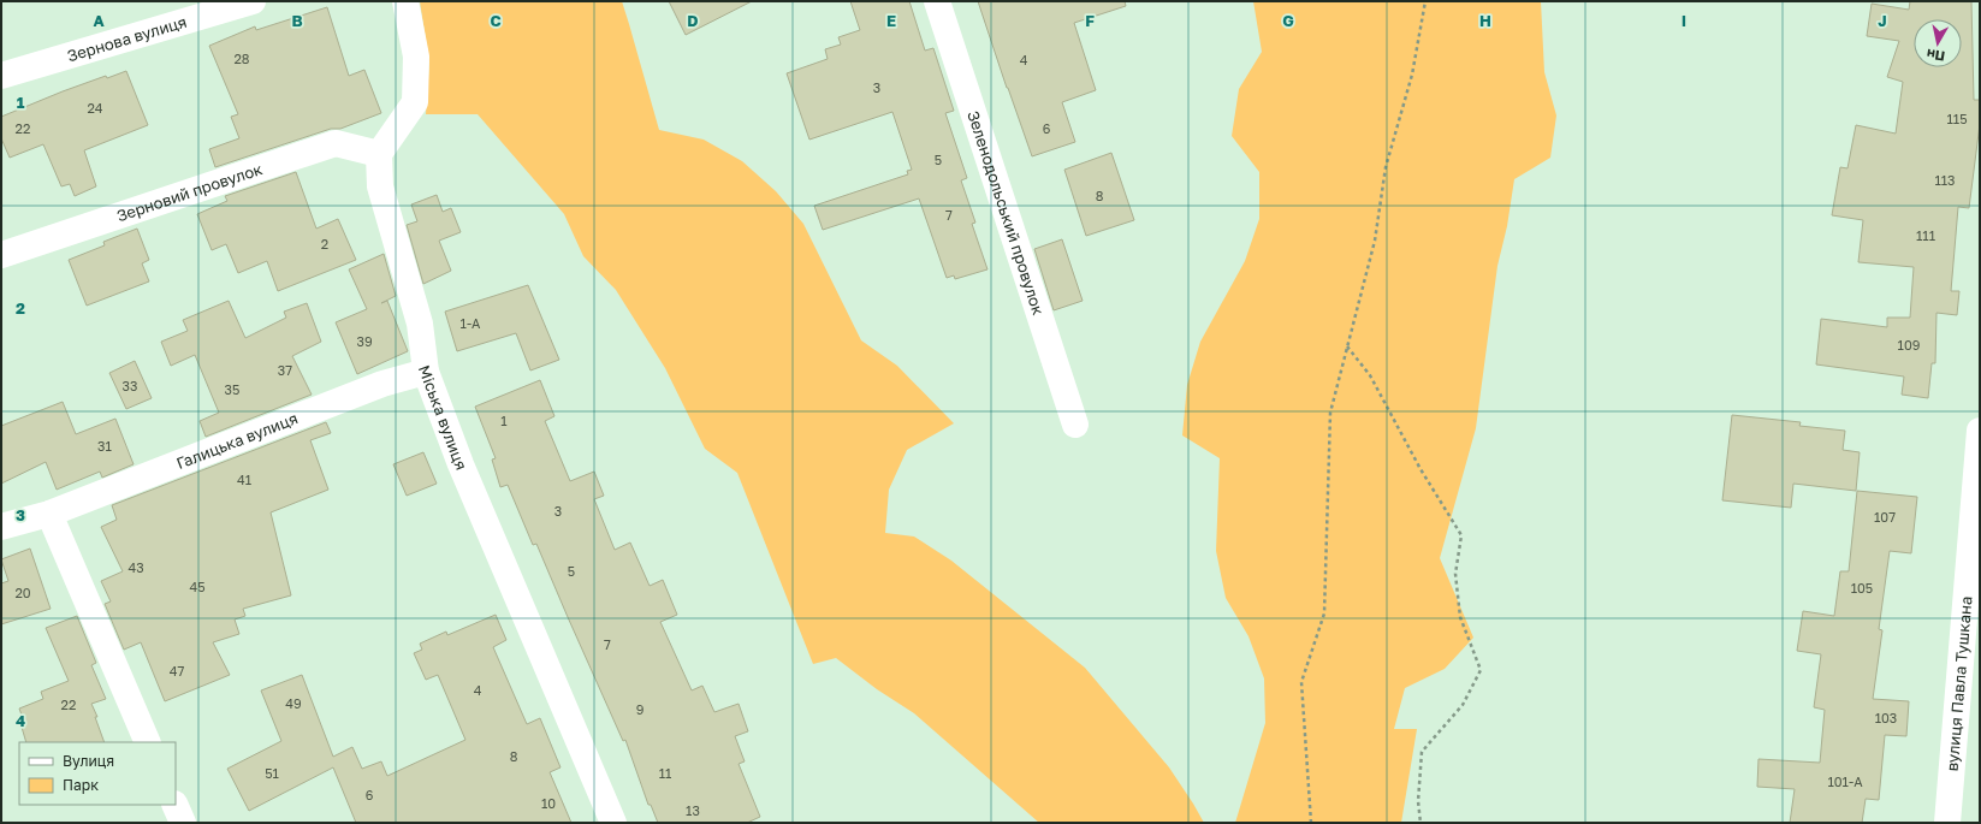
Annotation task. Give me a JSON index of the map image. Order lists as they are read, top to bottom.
{
  "streets": {
    "street": [
      "Зернова вулиця",
      "Зерновий провулок",
      "Зеленодольський провулок",
      "Міська вулиця",
      "Галицька вулиця",
      "вулиця Павла Тушкана"
    ]
  },
  "crossings": [
    ["Зерновий провулок", "Міська вулиця"],
    ["Міська вулиця", "Галицька вулиця"]
  ],
  "house_numbers": [
    "28",
    "4",
    "3",
    "24",
    "115",
    "22",
    "6",
    "5",
    "113",
    "8",
    "7",
    "111",
    "2",
    "1-А",
    "39",
    "109",
    "37",
    "33",
    "35",
    "1",
    "31",
    "41",
    "3",
    "107",
    "43",
    "5",
    "45",
    "105",
    "20",
    "7",
    "47",
    "4",
    "49",
    "22",
    "9",
    "103",
    "8",
    "51",
    "11",
    "101-А",
    "6",
    "10",
    "13"
  ],
  "legend": ["Вулиця", "Парк"],
  "north": "bottom",
  "grid": {
    "columns": [
      "A",
      "B",
      "C",
      "D",
      "E",
      "F",
      "G",
      "H",
      "I",
      "J"
    ],
    "rows": [
      "1",
      "2",
      "3",
      "4"
    ]
  }
}
